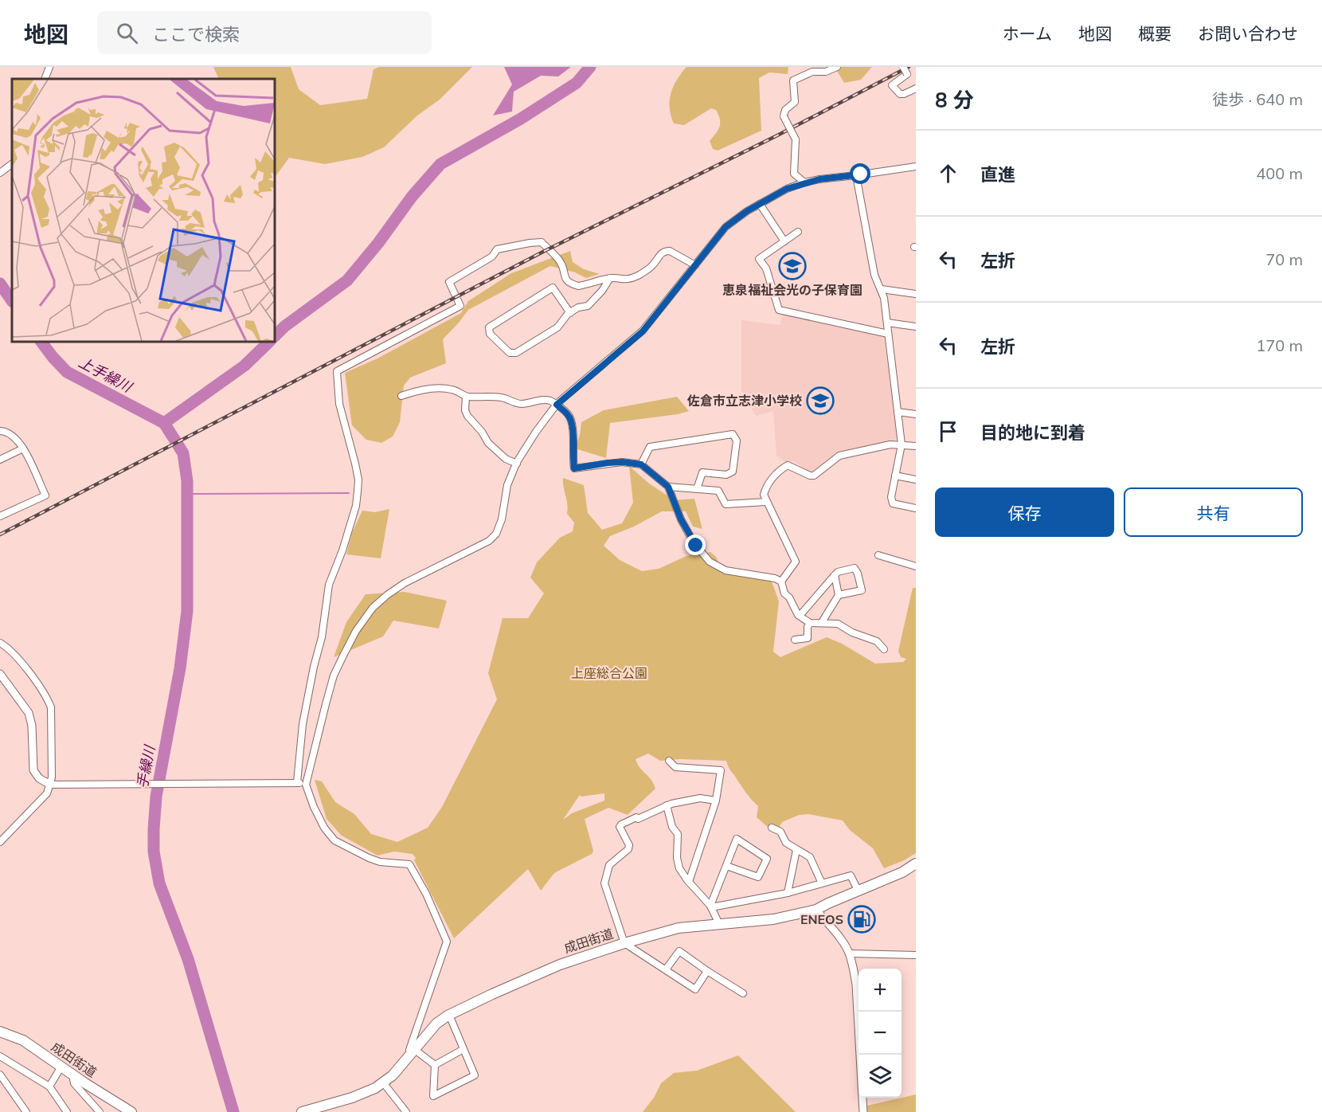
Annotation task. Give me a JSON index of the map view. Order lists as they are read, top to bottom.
{
  "streets": {
    "highway": ["成田街道"]
  },
  "water": ["上手繰川", "手繰川"],
  "parks": ["上座総合公園"],
  "places": {
    "school or university": ["恵泉福祉会光の子保育園", "佐倉市立志津小学校"],
    "fuel station": ["ENEOS"]
  },
  "page": {
    "header": "地図",
    "search": "ここで検索",
    "nav": [
      "ホーム",
      "地図",
      "概要",
      "お問い合わせ"
    ],
    "heading": ["8 分", "徒歩 · 640 m"],
    "list": [
      ["直進", "400 m"],
      ["左折", "70 m"],
      ["左折", "170 m"],
      "目的地に到着"
    ],
    "buttons": ["保存", "共有"],
    "map_buttons": ["+", "−"]
  }
}
